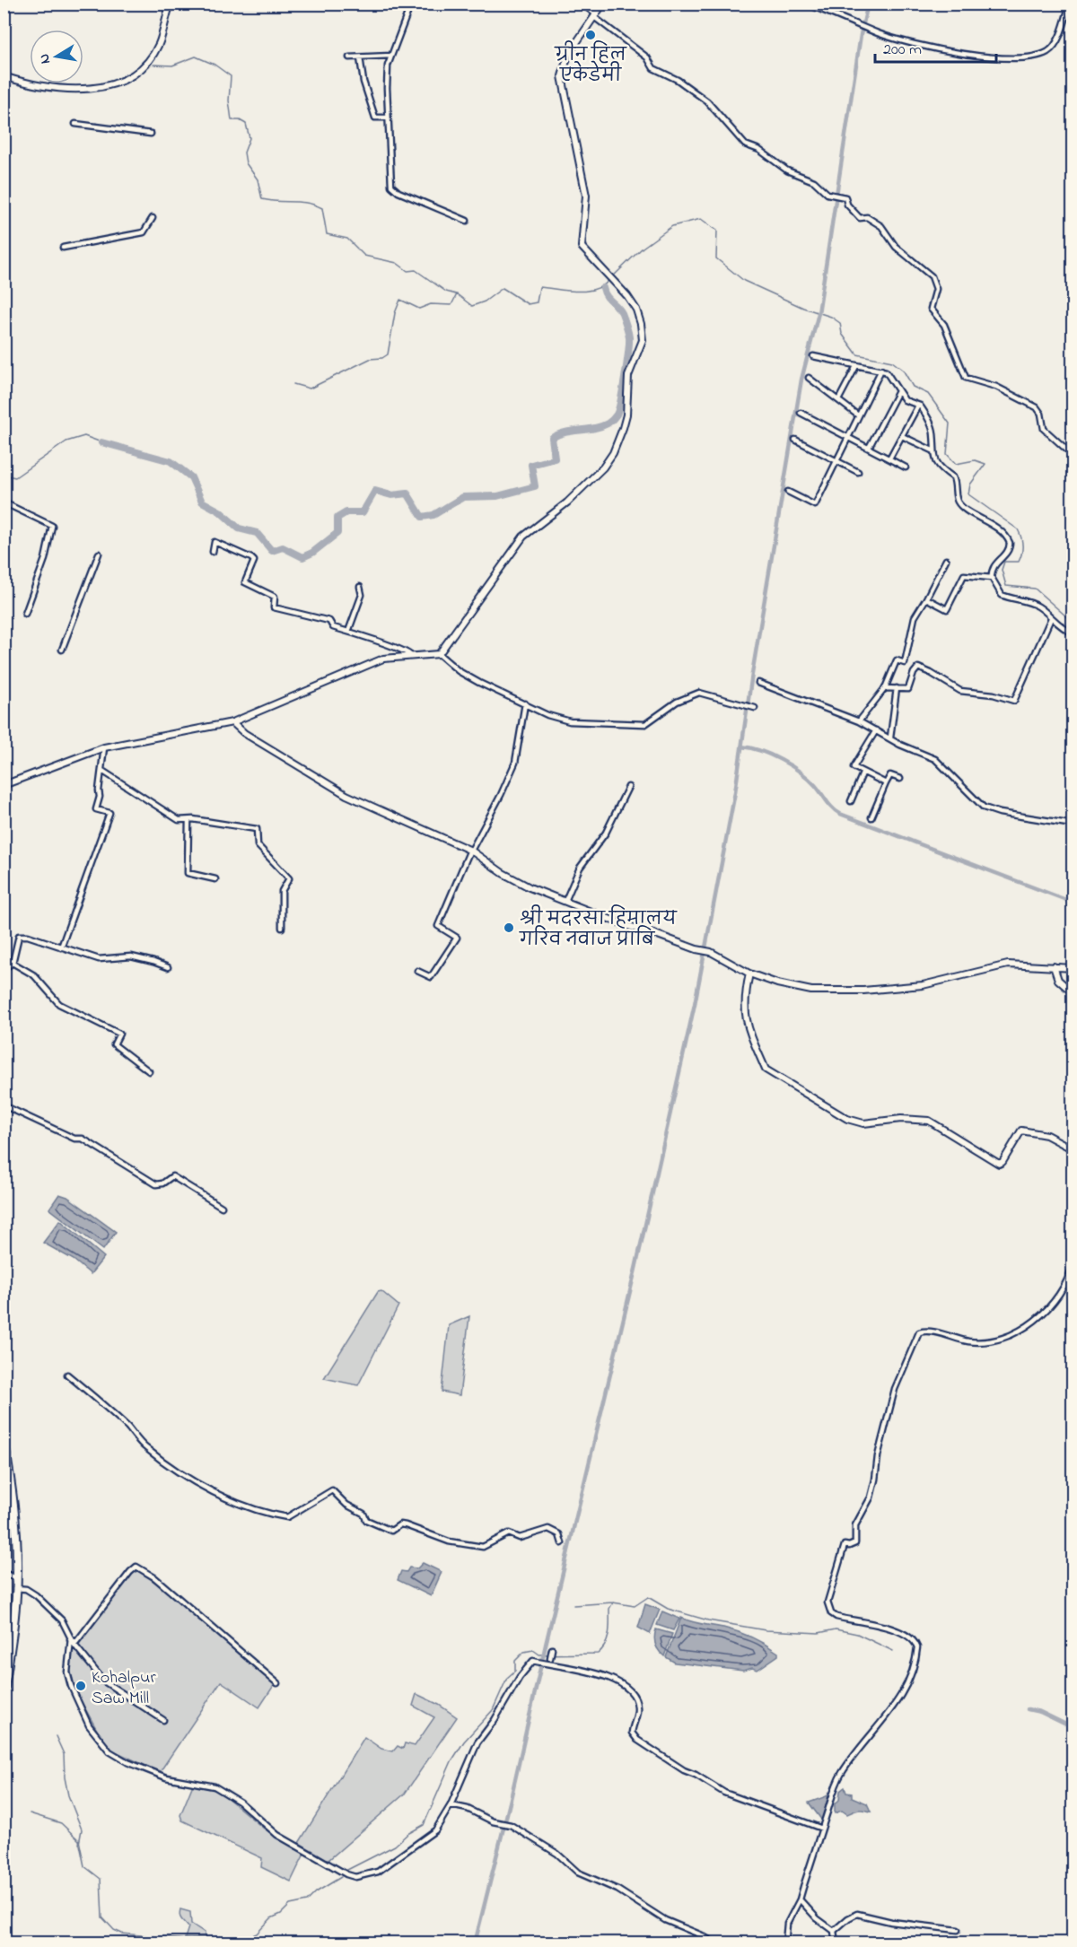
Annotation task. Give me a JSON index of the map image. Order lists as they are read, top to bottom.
{
  "places": ["ग्रीन हिल एकेडेमी", "श्री मदरसा हिमालय गरिव नवाज प्राबि", "Kohalpur Saw Mill"],
  "scale_bar": "200 m",
  "north": "left"
}
